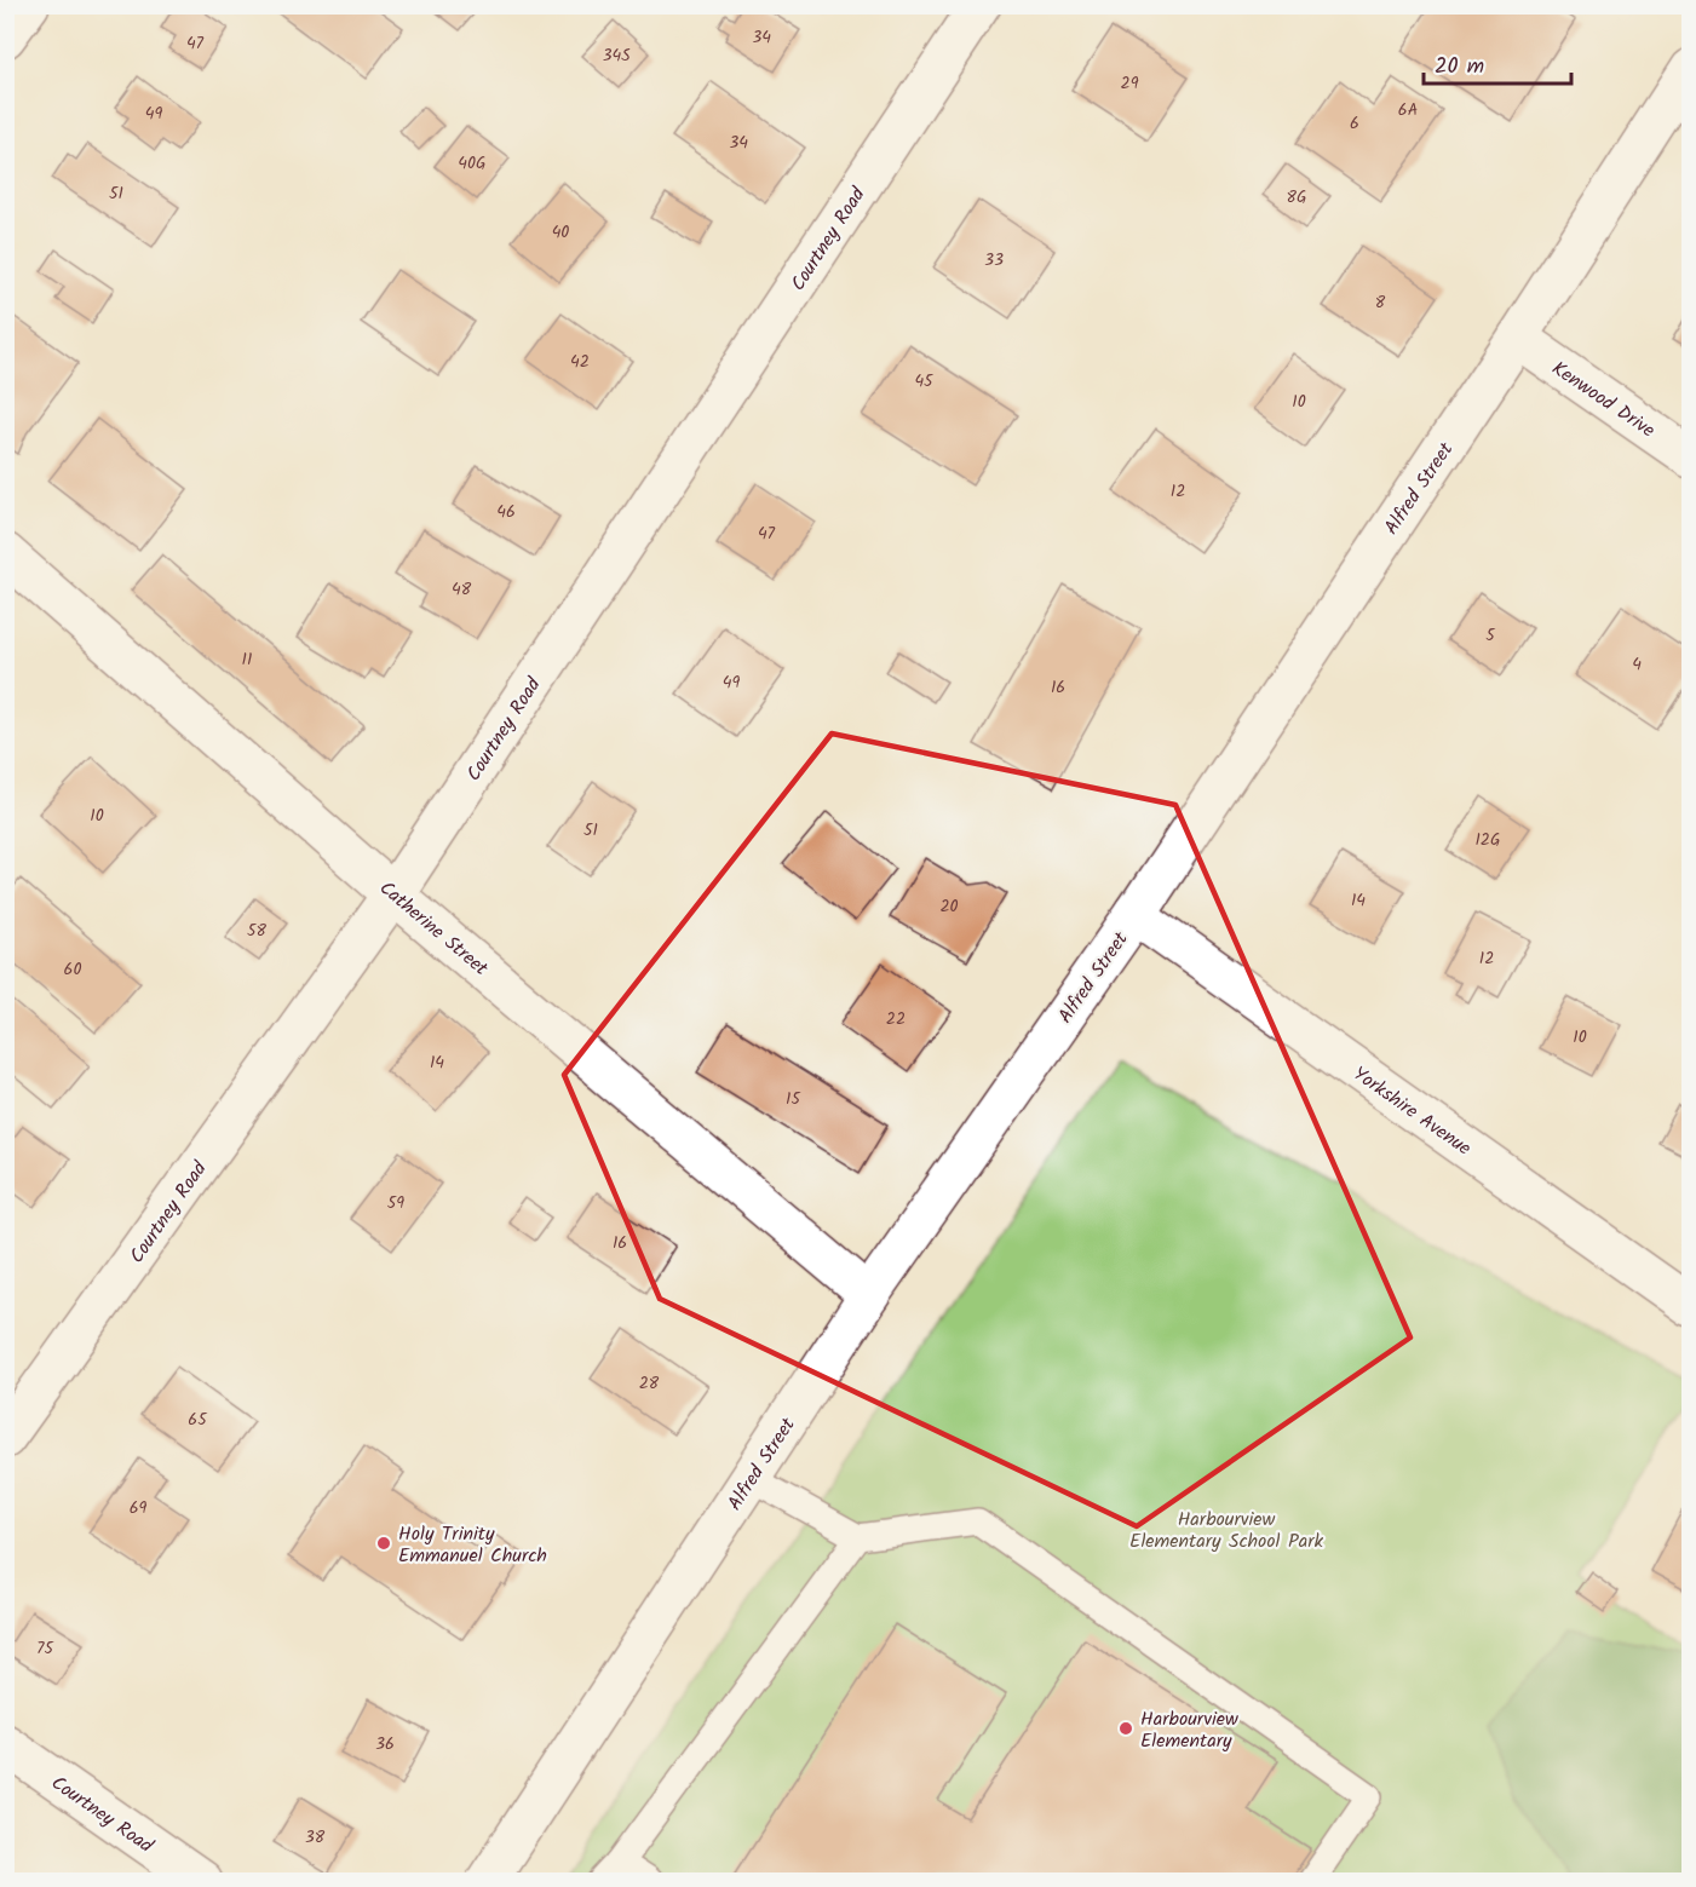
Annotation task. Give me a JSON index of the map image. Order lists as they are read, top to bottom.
{
  "streets": {
    "street": [
      "Courtney Road",
      "Kenwood Drive",
      "Alfred Street",
      "Catherine Street",
      "Yorkshire Avenue"
    ]
  },
  "crossings": [
    ["Courtney Road", "Catherine Street"],
    ["Kenwood Drive", "Alfred Street"],
    ["Alfred Street", "Catherine Street"],
    ["Alfred Street", "Yorkshire Avenue"]
  ],
  "parks": ["Harbourview Elementary School Park"],
  "places": ["Holy Trinity Emmanuel Church", "Harbourview Elementary"],
  "house_numbers": [
    "34",
    "47",
    "34S",
    "29",
    "6A",
    "49",
    "6",
    "34",
    "40G",
    "51",
    "8G",
    "40",
    "33",
    "8",
    "42",
    "45",
    "10",
    "12",
    "46",
    "47",
    "48",
    "5",
    "11",
    "4",
    "49",
    "16",
    "10",
    "51",
    "12G",
    "14",
    "20",
    "58",
    "12",
    "60",
    "22",
    "10",
    "14",
    "15",
    "59",
    "16",
    "28",
    "65",
    "69",
    "75",
    "36",
    "38"
  ],
  "scale_bar": "20 m"
}
